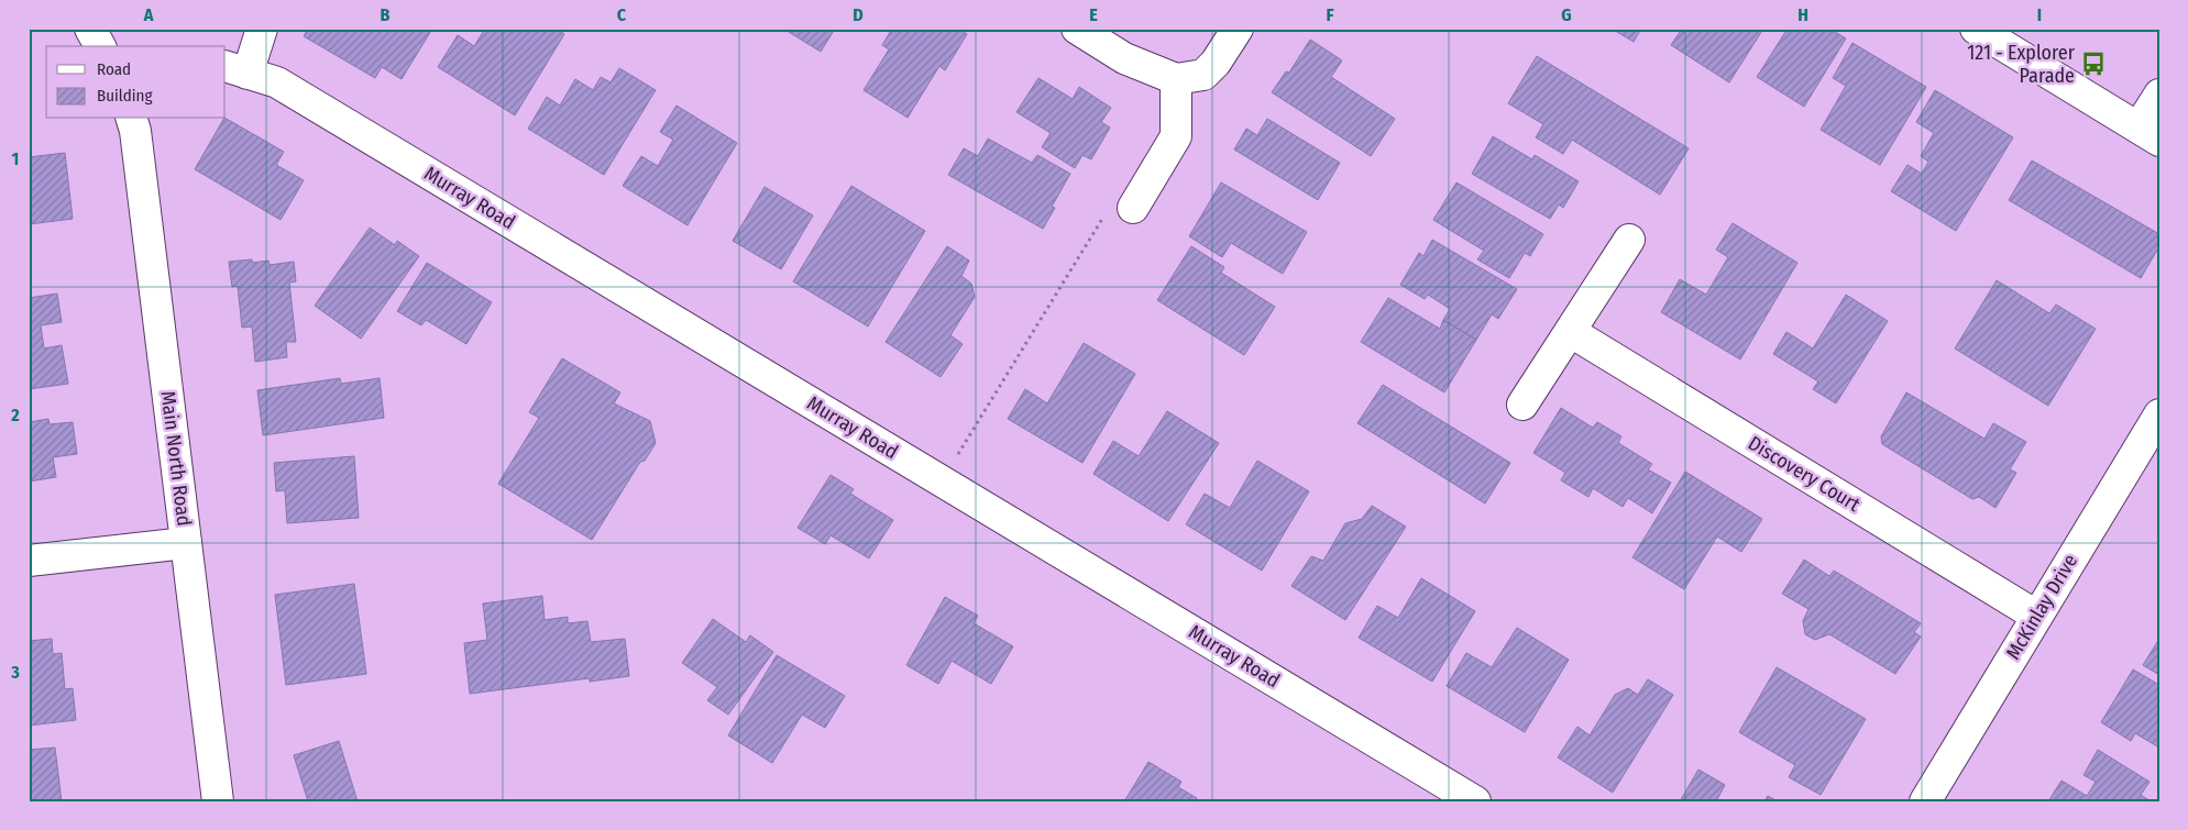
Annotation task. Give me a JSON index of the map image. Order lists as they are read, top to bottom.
{
  "streets": {
    "street": [
      "Murray Road",
      "Main North Road",
      "Discovery Court",
      "McKinlay Drive"
    ]
  },
  "crossings": [
    ["Discovery Court", "McKinlay Drive"]
  ],
  "places": {
    "bus stop": ["121 - Explorer Parade"]
  },
  "legend": ["Road", "Building"],
  "grid": {
    "columns": [
      "A",
      "B",
      "C",
      "D",
      "E",
      "F",
      "G",
      "H",
      "I"
    ],
    "rows": ["1", "2", "3"]
  }
}
